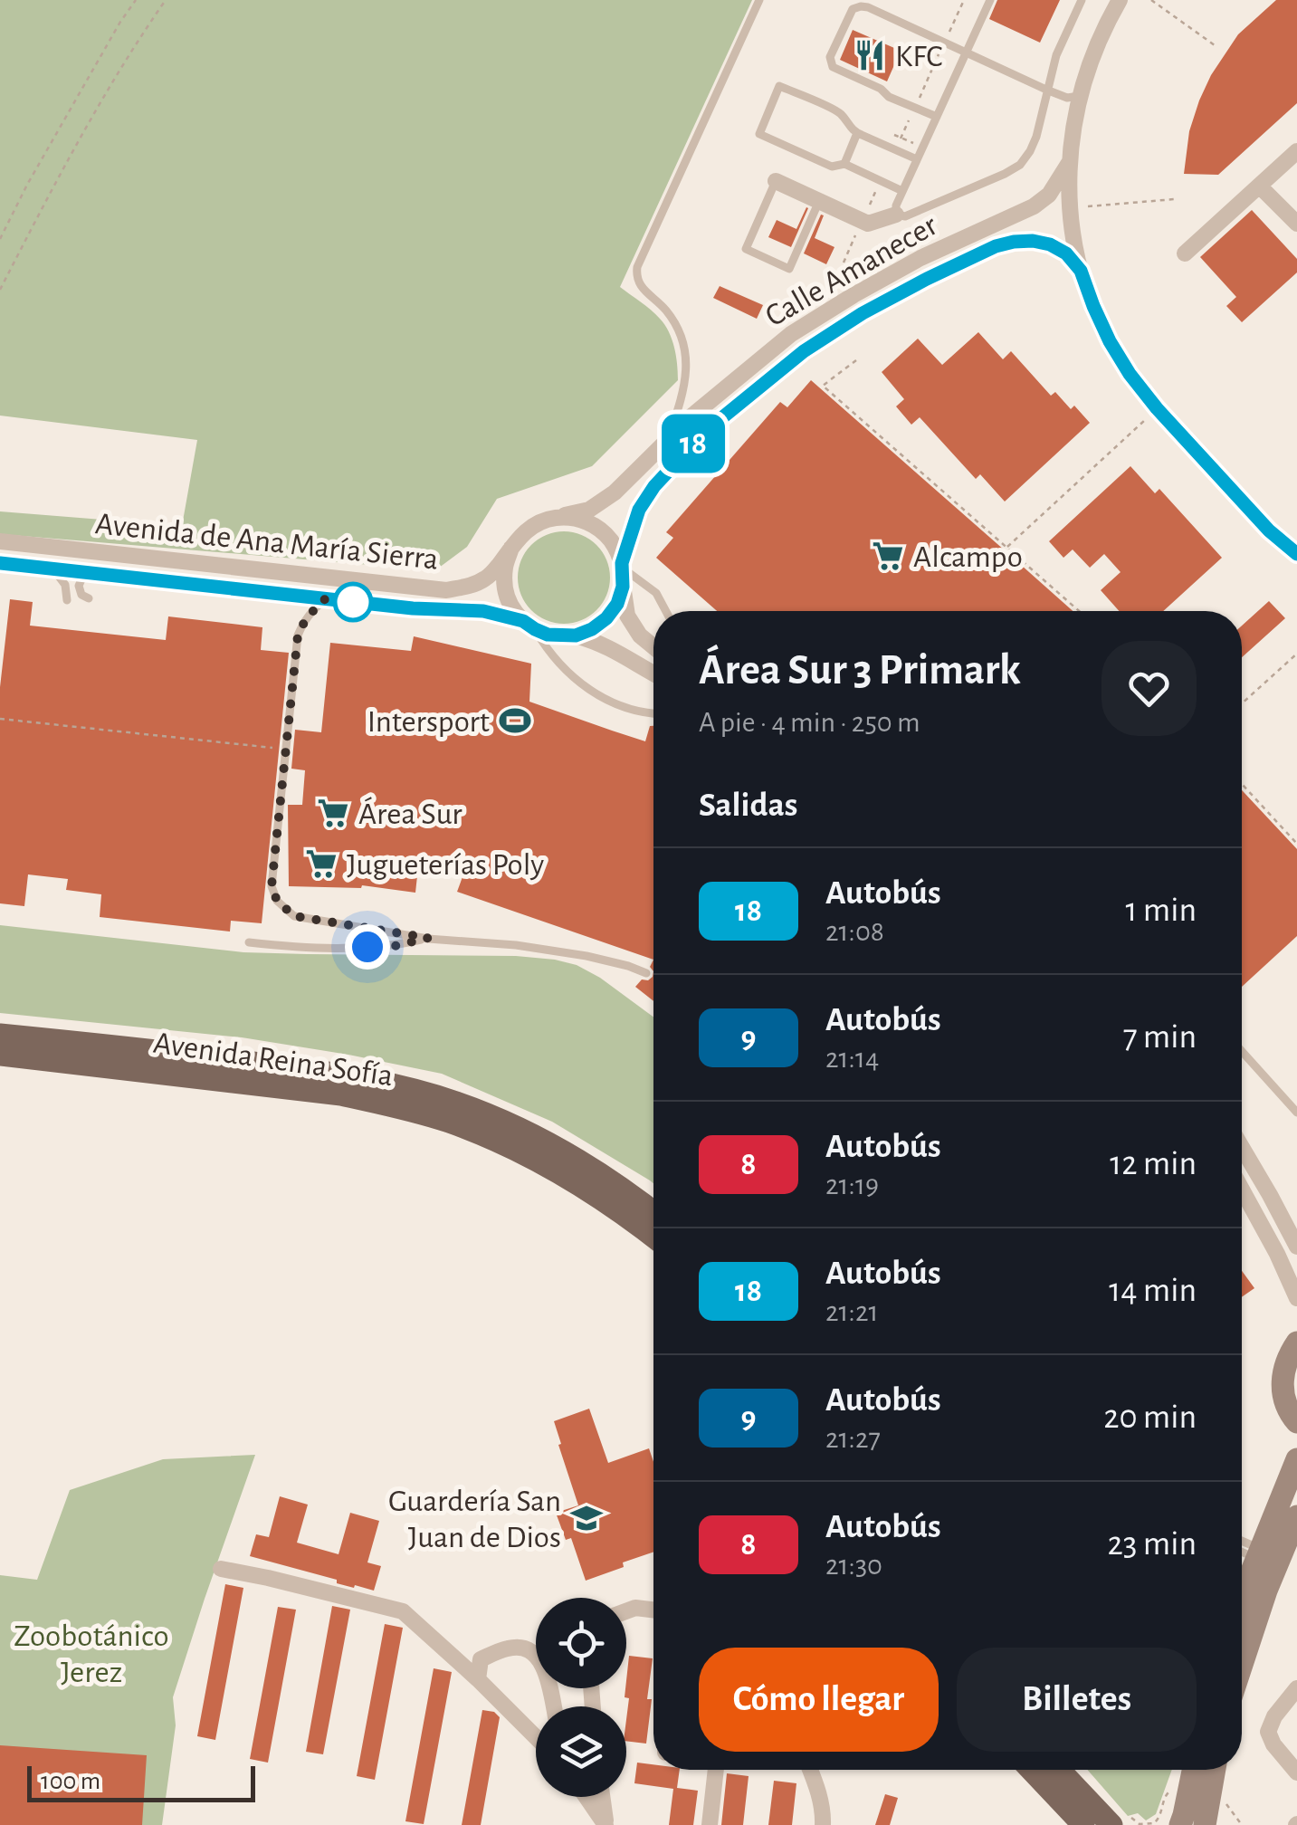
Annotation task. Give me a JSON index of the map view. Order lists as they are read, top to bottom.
{
  "streets": {
    "main road": ["Avenida Reina Sofía"],
    "street": ["Calle Amanecer", "Avenida de Ana María Sierra"]
  },
  "crossings": [
    ["Calle Amanecer", "Avenida de Ana María Sierra"]
  ],
  "parks": ["Zoobotánico Jerez"],
  "places": {
    "restaurant": ["KFC"],
    "supermarket": ["Alcampo", "Área Sur", "Jugueterías Poly"],
    "sports": ["Intersport"],
    "school or university": ["Guardería San Juan de Dios"]
  },
  "lines": ["bus line 18"],
  "scale_bar": "100 m",
  "page": {
    "on_map": "18",
    "heading": [
      ["Área Sur 3 Primark", "A pie · 4 min · 250 m"],
      "Salidas"
    ],
    "list": [
      {
        "mark": "18",
        "name": "Autobús",
        "note": "21:08",
        "value": "1 min"
      },
      {
        "mark": "9",
        "name": "Autobús",
        "note": "21:14",
        "value": "7 min"
      },
      {
        "mark": "8",
        "name": "Autobús",
        "note": "21:19",
        "value": "12 min"
      },
      {
        "mark": "18",
        "name": "Autobús",
        "note": "21:21",
        "value": "14 min"
      },
      {
        "mark": "9",
        "name": "Autobús",
        "note": "21:27",
        "value": "20 min"
      },
      {
        "mark": "8",
        "name": "Autobús",
        "note": "21:30",
        "value": "23 min"
      }
    ],
    "buttons": ["Cómo llegar", "Billetes"],
    "scale": "100 m"
  }
}
